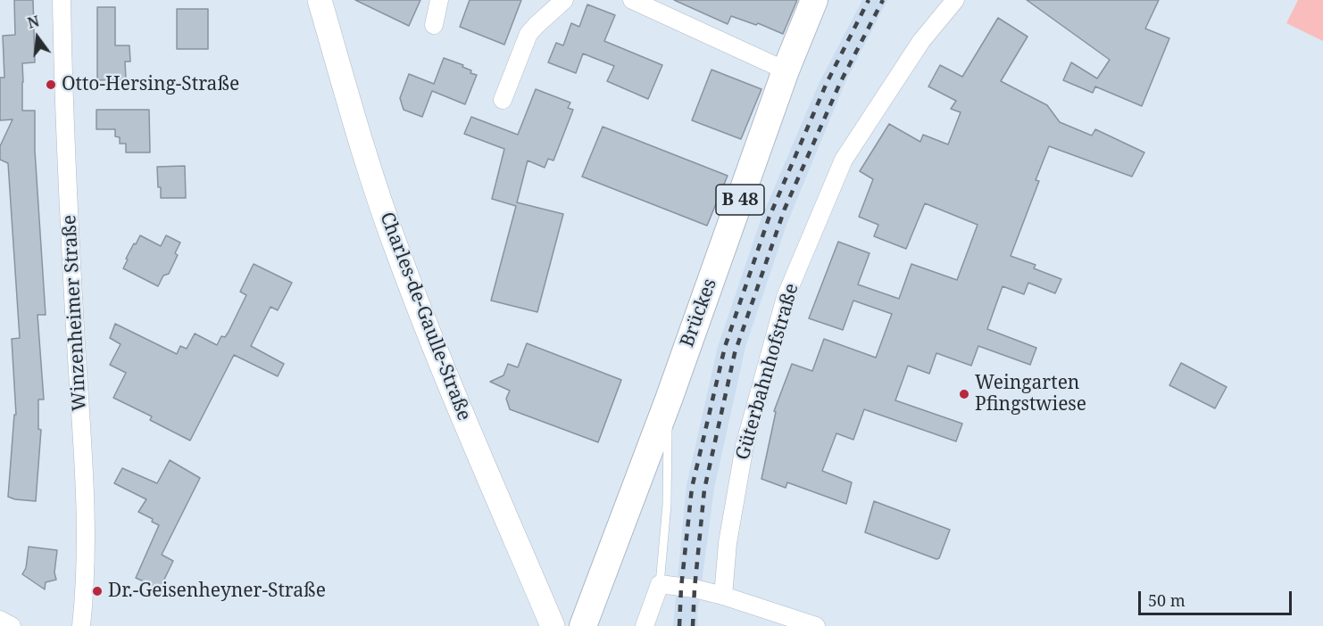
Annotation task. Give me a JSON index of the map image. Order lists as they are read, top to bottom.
{
  "streets": {
    "main road": ["B 48", "Brückes"],
    "street": ["Winzenheimer Straße", "Charles-de-Gaulle-Straße", "Güterbahnhofstraße"]
  },
  "places": ["Otto-Hersing-Straße", "Weingarten Pfingstwiese", "Dr.-Geisenheyner-Straße"],
  "scale_bar": "50 m",
  "north": "top"
}
